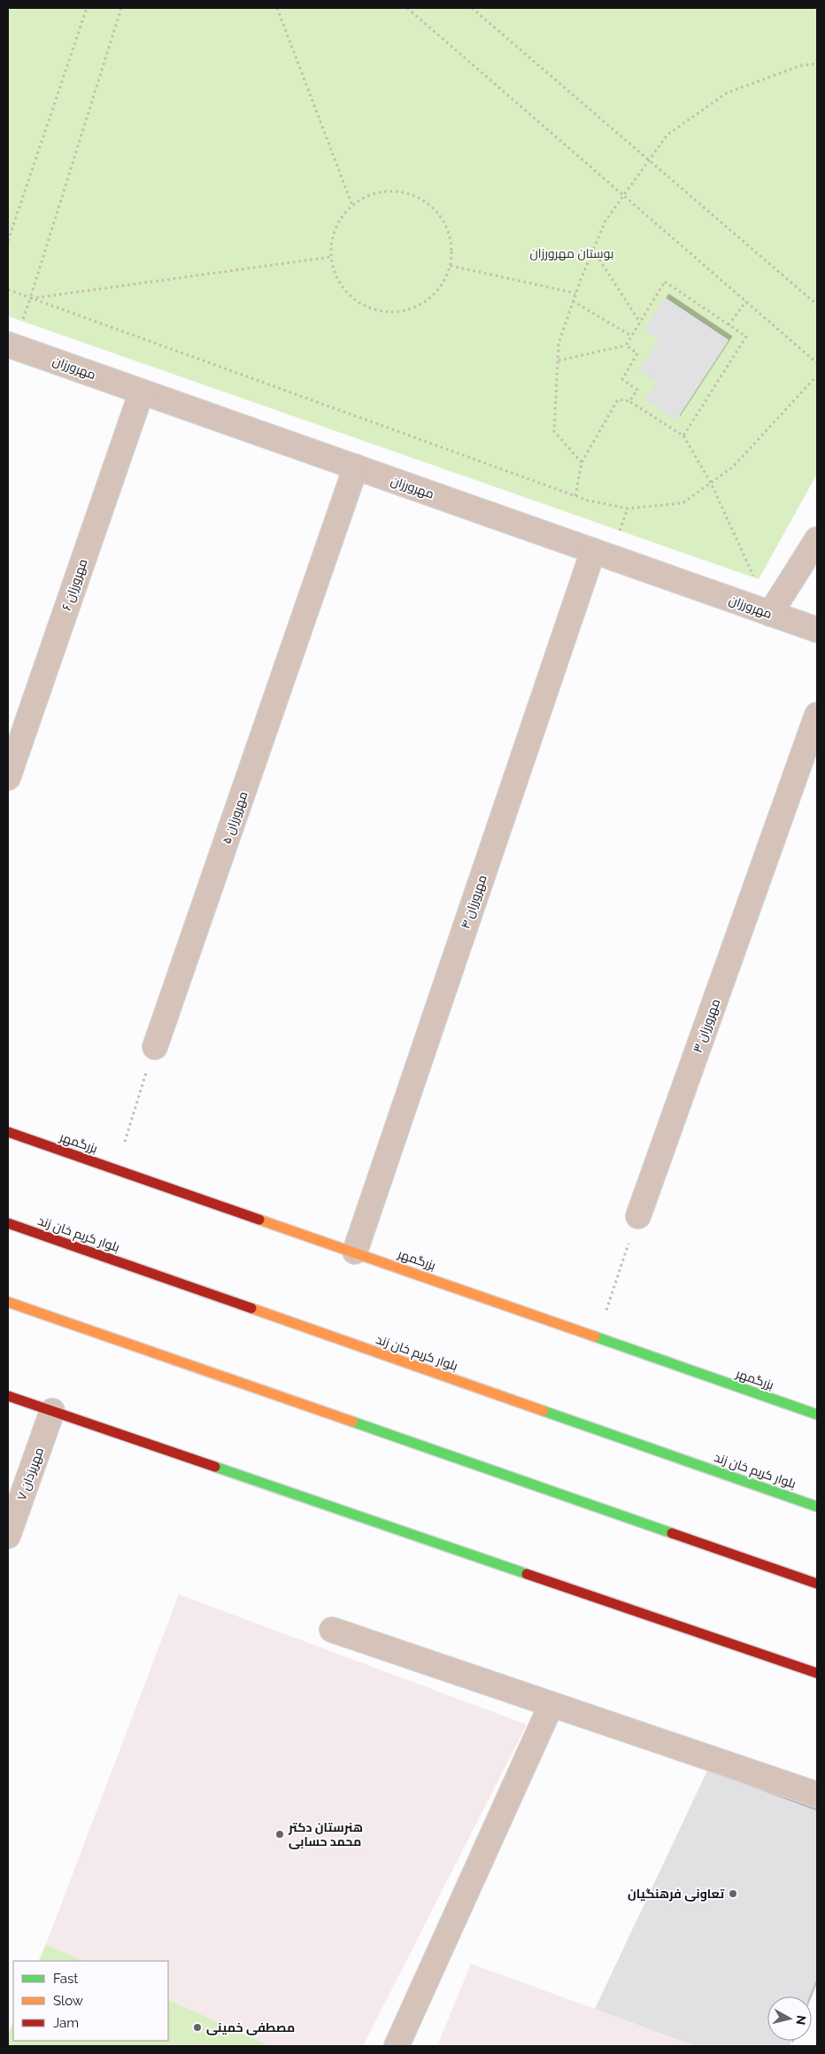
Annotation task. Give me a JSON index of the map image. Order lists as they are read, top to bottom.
{
  "streets": {
    "main road": ["بزرگمهر", "بلوار کریم خان زند"],
    "street": [
      "مهرورزان",
      "مهرورزان ۶",
      "مهرورزان ۵",
      "مهرورزان ۴",
      "مهرورزان ۳",
      "مهریزدان ۷"
    ]
  },
  "crossings": [
    ["مهرورزان", "مهرورزان ۶"],
    ["مهرورزان", "مهرورزان ۵"],
    ["مهرورزان", "مهرورزان ۴"],
    ["مهرورزان ۴", "بزرگمهر"]
  ],
  "parks": ["بوستان مهرورزان"],
  "places": ["هنرستان دکتر محمد حسابی", "تعاونی فرهنگیان", "مصطفی خمینی"],
  "legend": ["Fast", "Slow", "Jam"],
  "north": "right"
}
